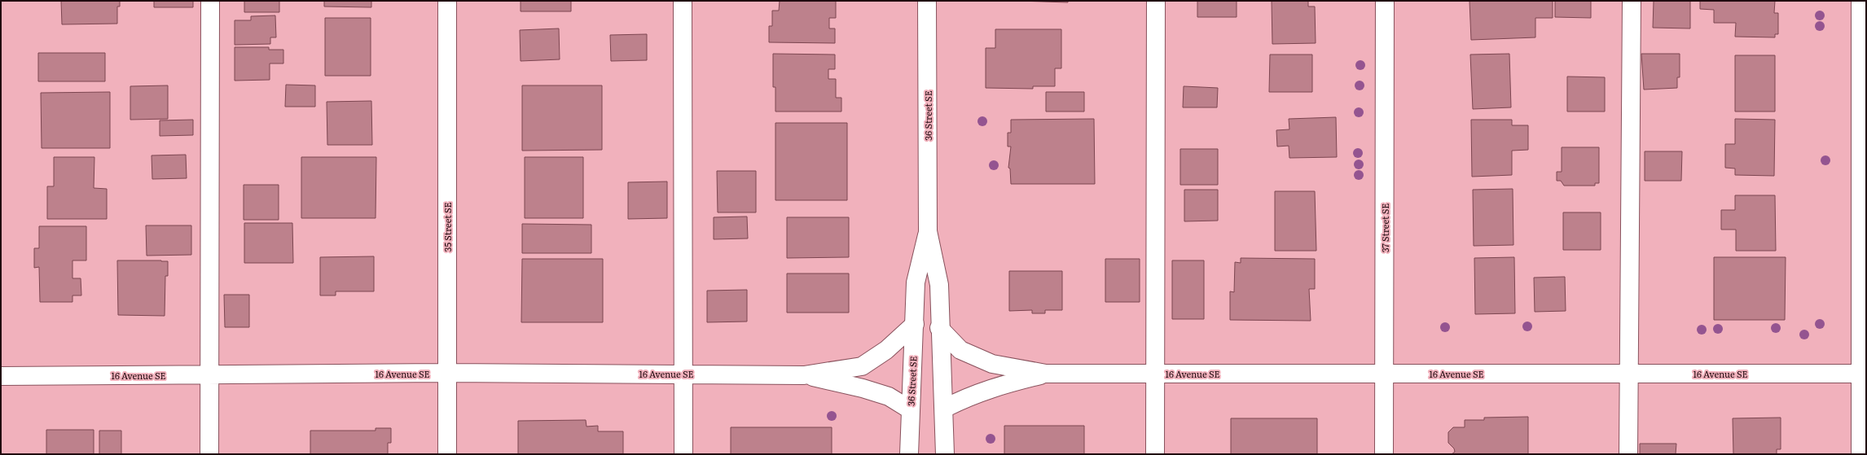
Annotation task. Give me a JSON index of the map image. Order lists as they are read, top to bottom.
{
  "streets": {
    "street": [
      "36 Street SE",
      "35 Street SE",
      "37 Street SE",
      "16 Avenue SE"
    ]
  },
  "crossings": [
    ["36 Street SE", "16 Avenue SE"],
    ["35 Street SE", "16 Avenue SE"],
    ["37 Street SE", "16 Avenue SE"]
  ]
}
